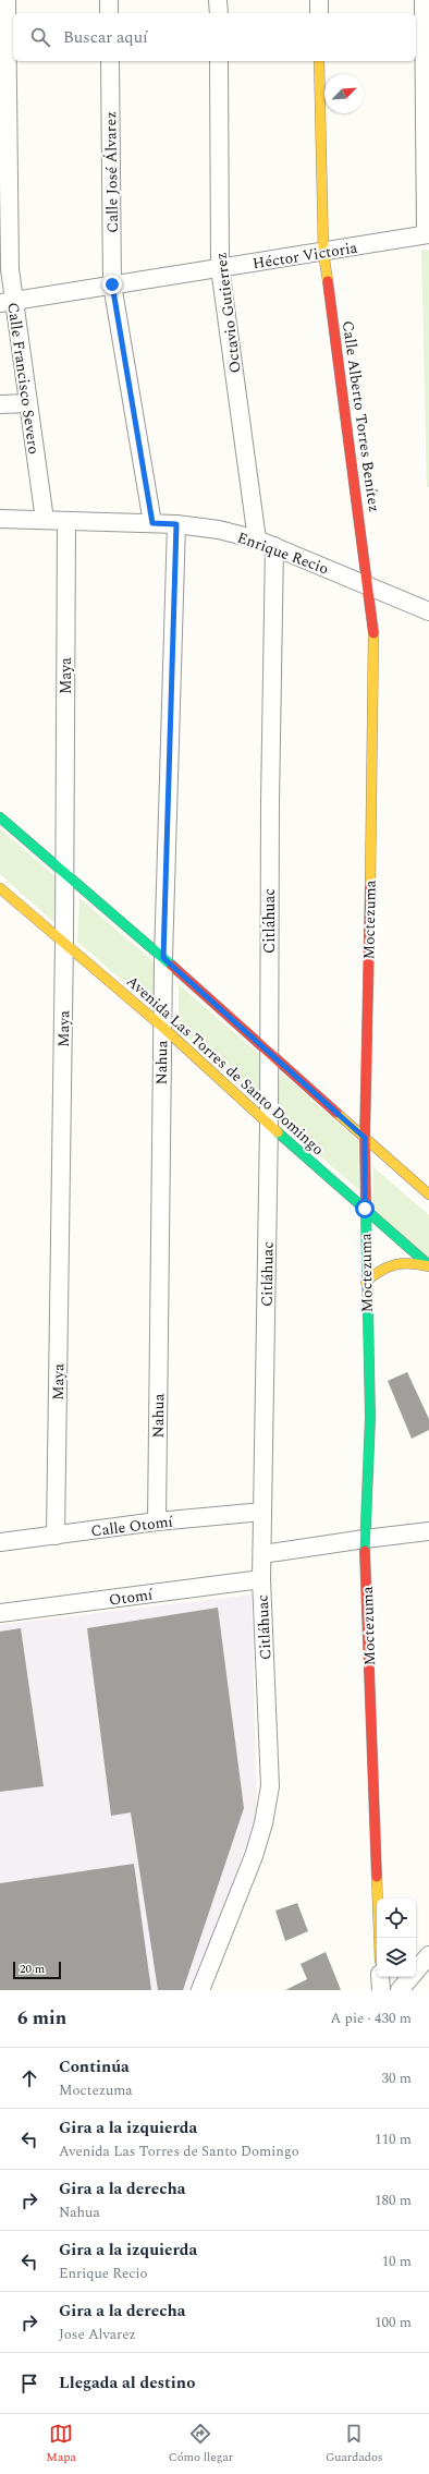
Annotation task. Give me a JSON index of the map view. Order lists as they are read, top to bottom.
{
  "streets": {
    "street": [
      "Calle José Álvarez",
      "Héctor Victoria",
      "Octavio Gutierrez",
      "Calle Francisco Severo",
      "Calle Alberto Torres Benítez",
      "Enrique Recio",
      "Maya",
      "Moctezuma",
      "Citláhuac",
      "Nahua",
      "Avenida Las Torres de Santo Domingo",
      "Calle Otomí",
      "Otomí"
    ]
  },
  "crossings": [
    ["Calle José Álvarez", "Héctor Victoria"],
    ["Calle José Álvarez", "Enrique Recio"],
    ["Héctor Victoria", "Octavio Gutierrez"],
    ["Héctor Victoria", "Calle Francisco Severo"],
    ["Héctor Victoria", "Calle Alberto Torres Benítez"],
    ["Octavio Gutierrez", "Enrique Recio"],
    ["Calle Francisco Severo", "Enrique Recio"],
    ["Calle Alberto Torres Benítez", "Enrique Recio"],
    ["Calle Alberto Torres Benítez", "Moctezuma"],
    ["Enrique Recio", "Maya"],
    ["Enrique Recio", "Moctezuma"],
    ["Enrique Recio", "Citláhuac"],
    ["Enrique Recio", "Nahua"],
    ["Maya", "Avenida Las Torres de Santo Domingo"],
    ["Maya", "Calle Otomí"],
    ["Moctezuma", "Avenida Las Torres de Santo Domingo"],
    ["Citláhuac", "Avenida Las Torres de Santo Domingo"],
    ["Citláhuac", "Calle Otomí"],
    ["Citláhuac", "Otomí"],
    ["Nahua", "Avenida Las Torres de Santo Domingo"],
    ["Nahua", "Calle Otomí"]
  ],
  "scale_bar": "20 m",
  "north": "top right",
  "page": {
    "search": "Buscar aquí",
    "scale": "20 m",
    "heading": ["6 min", "A pie · 430 m"],
    "list": [
      ["Continúa", "Moctezuma", "30 m"],
      ["Gira a la izquierda", "Avenida Las Torres de Santo Domingo", "110 m"],
      ["Gira a la derecha", "Nahua", "180 m"],
      ["Gira a la izquierda", "Enrique Recio", "10 m"],
      ["Gira a la derecha", "Jose Alvarez", "100 m"],
      "Llegada al destino"
    ],
    "nav": ["Mapa", "Cómo llegar", "Guardados"]
  }
}
